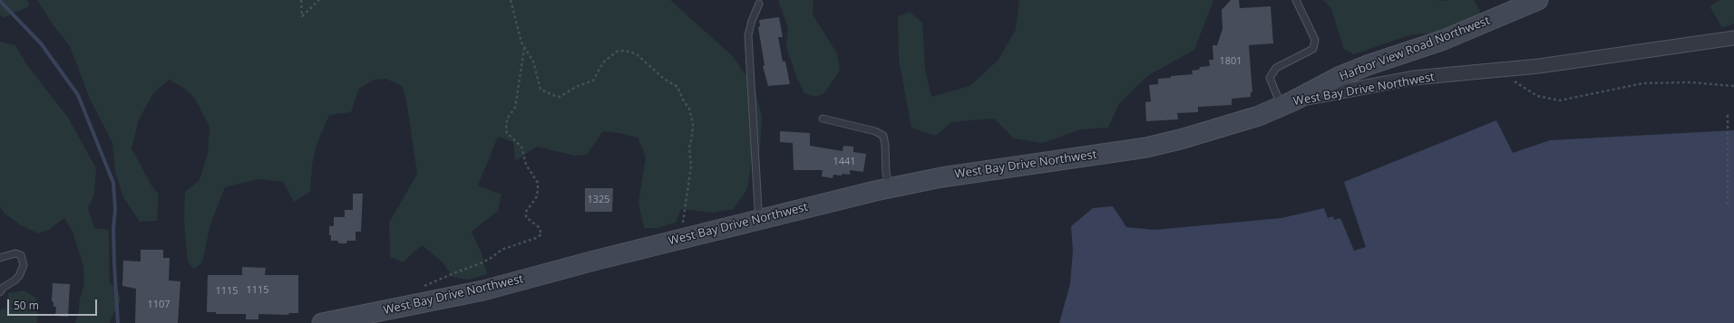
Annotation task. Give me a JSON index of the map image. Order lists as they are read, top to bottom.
{
  "streets": {
    "street": ["Harbor View Road Northwest", "West Bay Drive Northwest"]
  },
  "crossings": [
    ["Harbor View Road Northwest", "West Bay Drive Northwest"]
  ],
  "house_numbers": [
    "1801",
    "1441",
    "1325",
    "1115",
    "1115",
    "1107"
  ],
  "scale_bar": "50 m"
}
